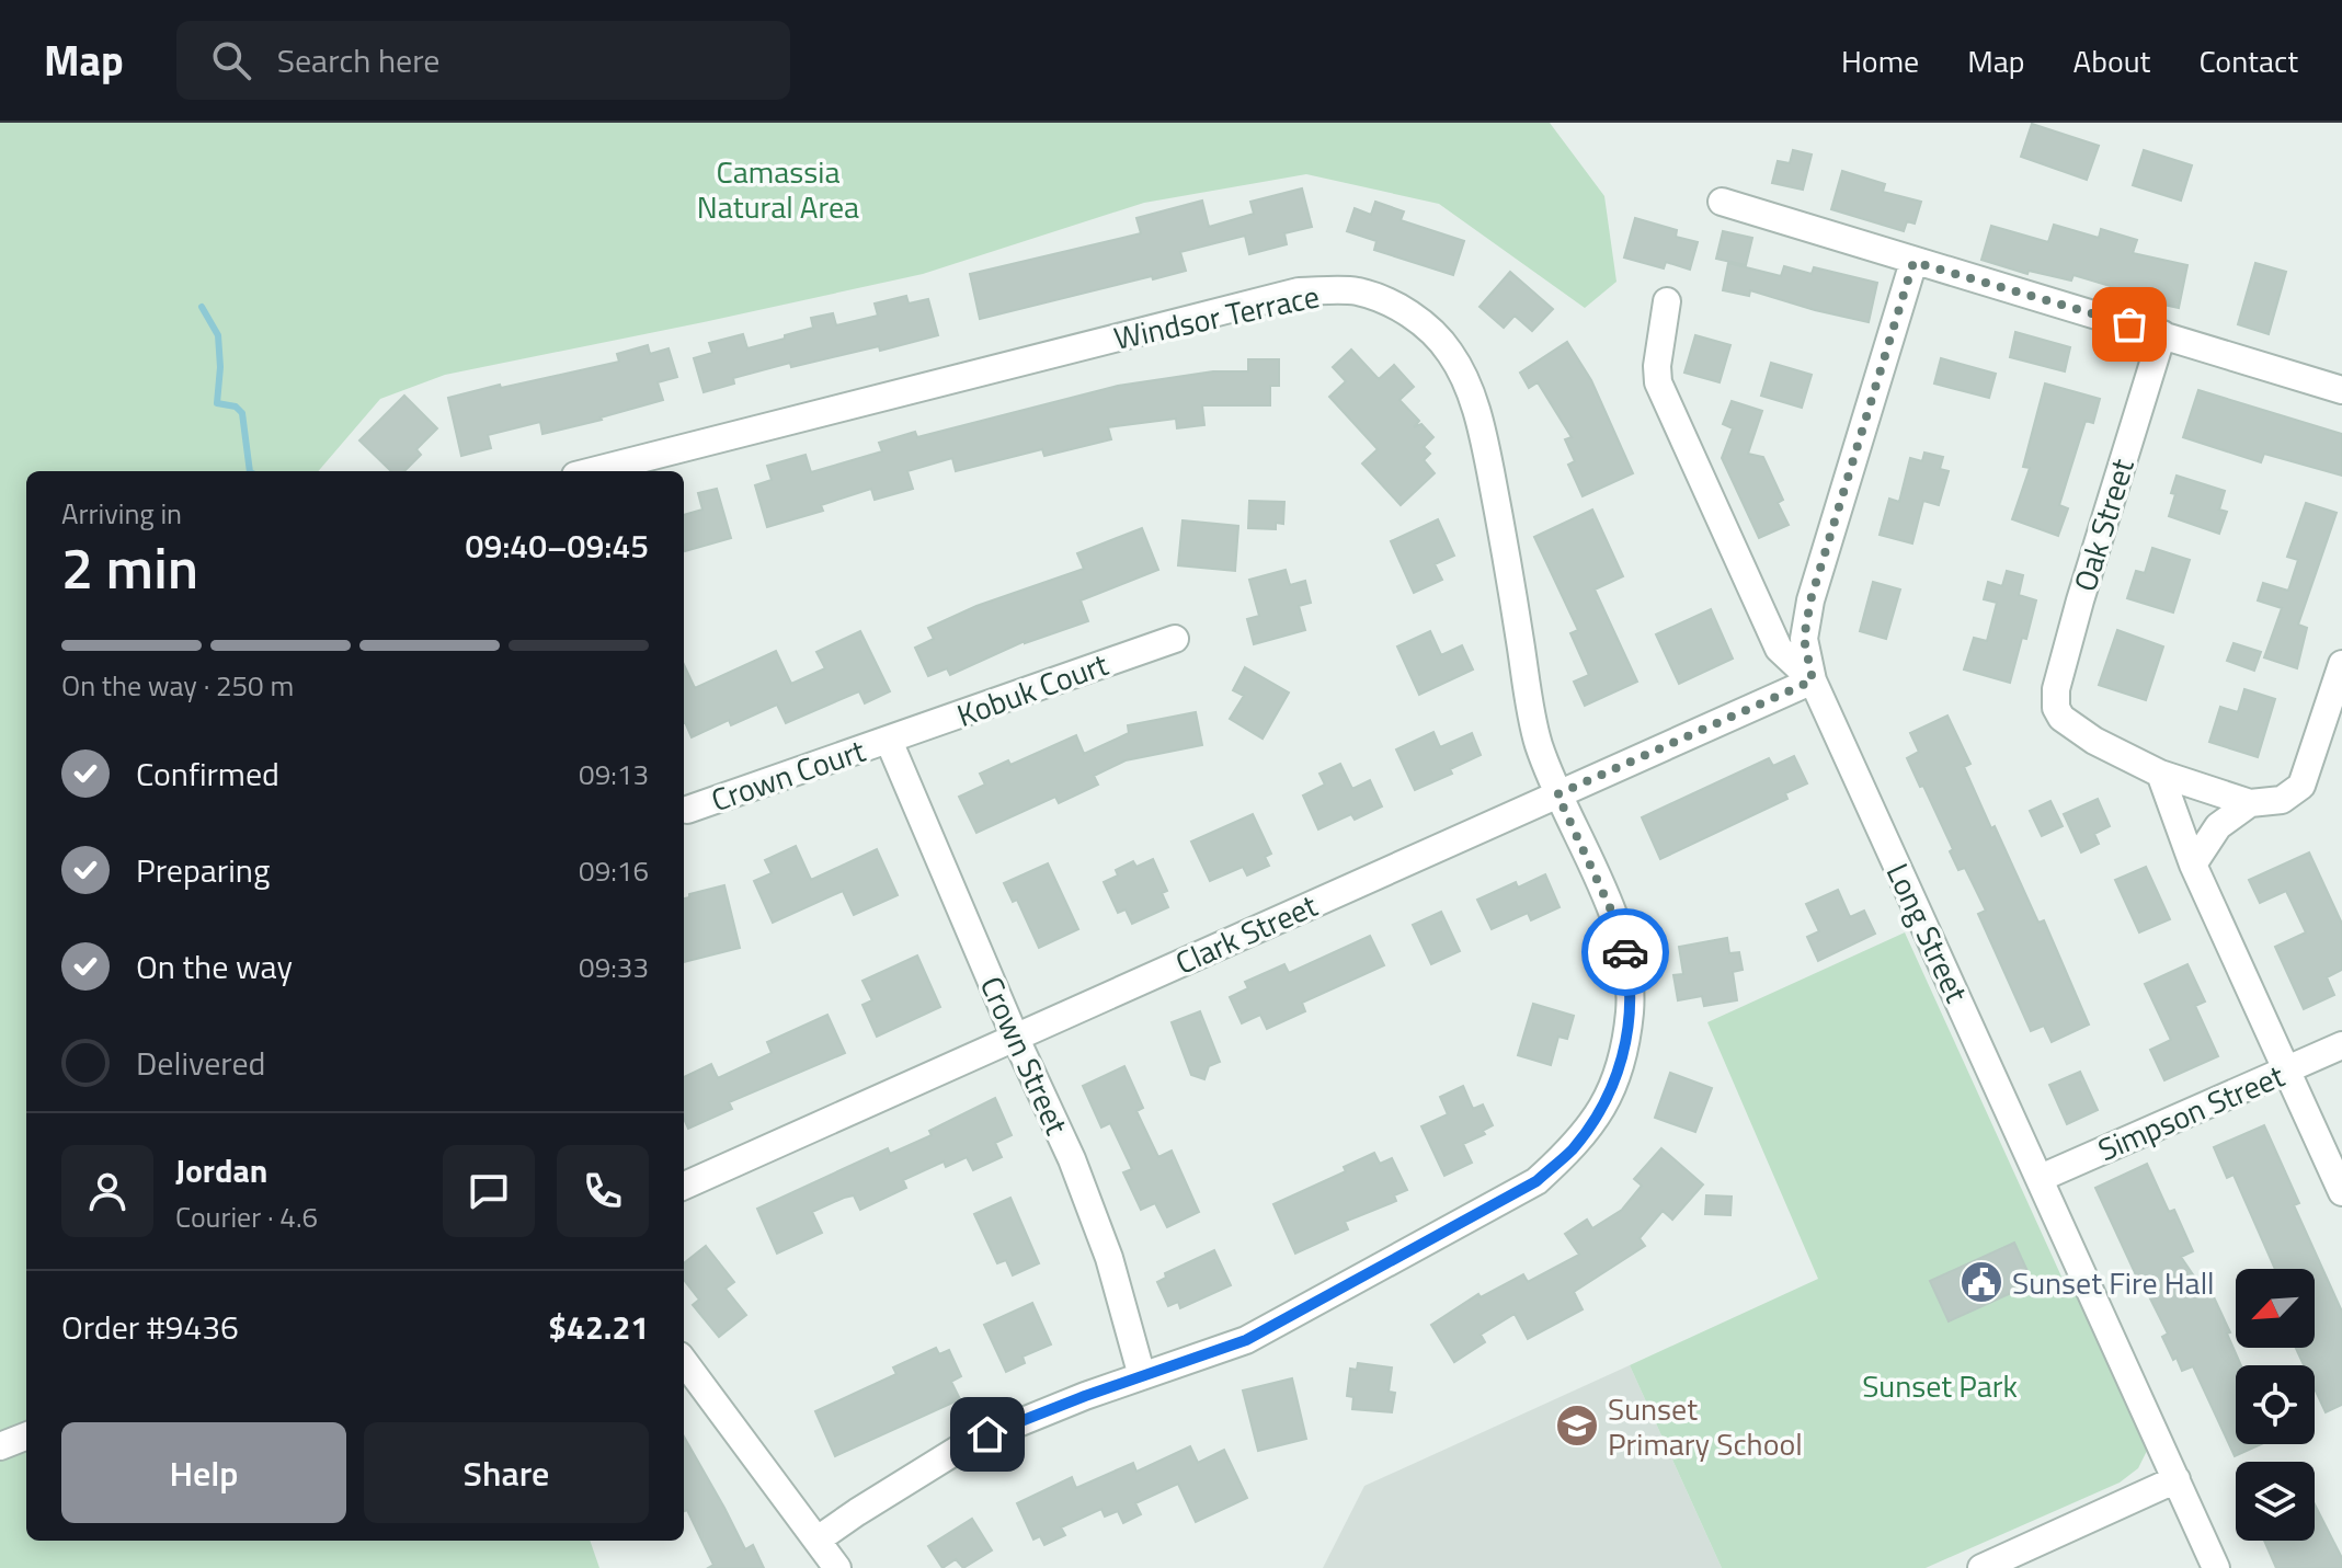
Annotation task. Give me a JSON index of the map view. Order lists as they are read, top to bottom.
{
  "streets": {
    "street": [
      "Windsor Terrace",
      "Oak Street",
      "Kobuk Court",
      "Crown Court",
      "Long Street",
      "Clark Street",
      "Crown Street",
      "Simpson Street"
    ]
  },
  "crossings": [
    ["Windsor Terrace", "Clark Street"],
    ["Windsor Terrace", "Crown Street"],
    ["Kobuk Court", "Crown Court"],
    ["Kobuk Court", "Crown Street"],
    ["Crown Court", "Crown Street"],
    ["Long Street", "Clark Street"],
    ["Long Street", "Simpson Street"],
    ["Clark Street", "Crown Street"]
  ],
  "parks": ["Camassia Natural Area", "Sunset Park"],
  "places": {
    "public building": ["Sunset Fire Hall"],
    "school or university": ["Sunset Primary School"]
  },
  "north": "bottom left",
  "page": {
    "header": "Map",
    "search": "Search here",
    "nav": [
      "Home",
      "Map",
      "About",
      "Contact"
    ],
    "heading": ["2 min", "Arriving in", "09:40–09:45"],
    "panel": [
      "Jordan",
      "Courier · 4.6",
      "Order #9436",
      "$42.21"
    ],
    "bar": "On the way · 250 m",
    "list": [
      ["Confirmed", "09:13"],
      ["Preparing", "09:16"],
      ["On the way", "09:33"],
      "Delivered"
    ],
    "buttons": ["Help", "Share"]
  }
}
